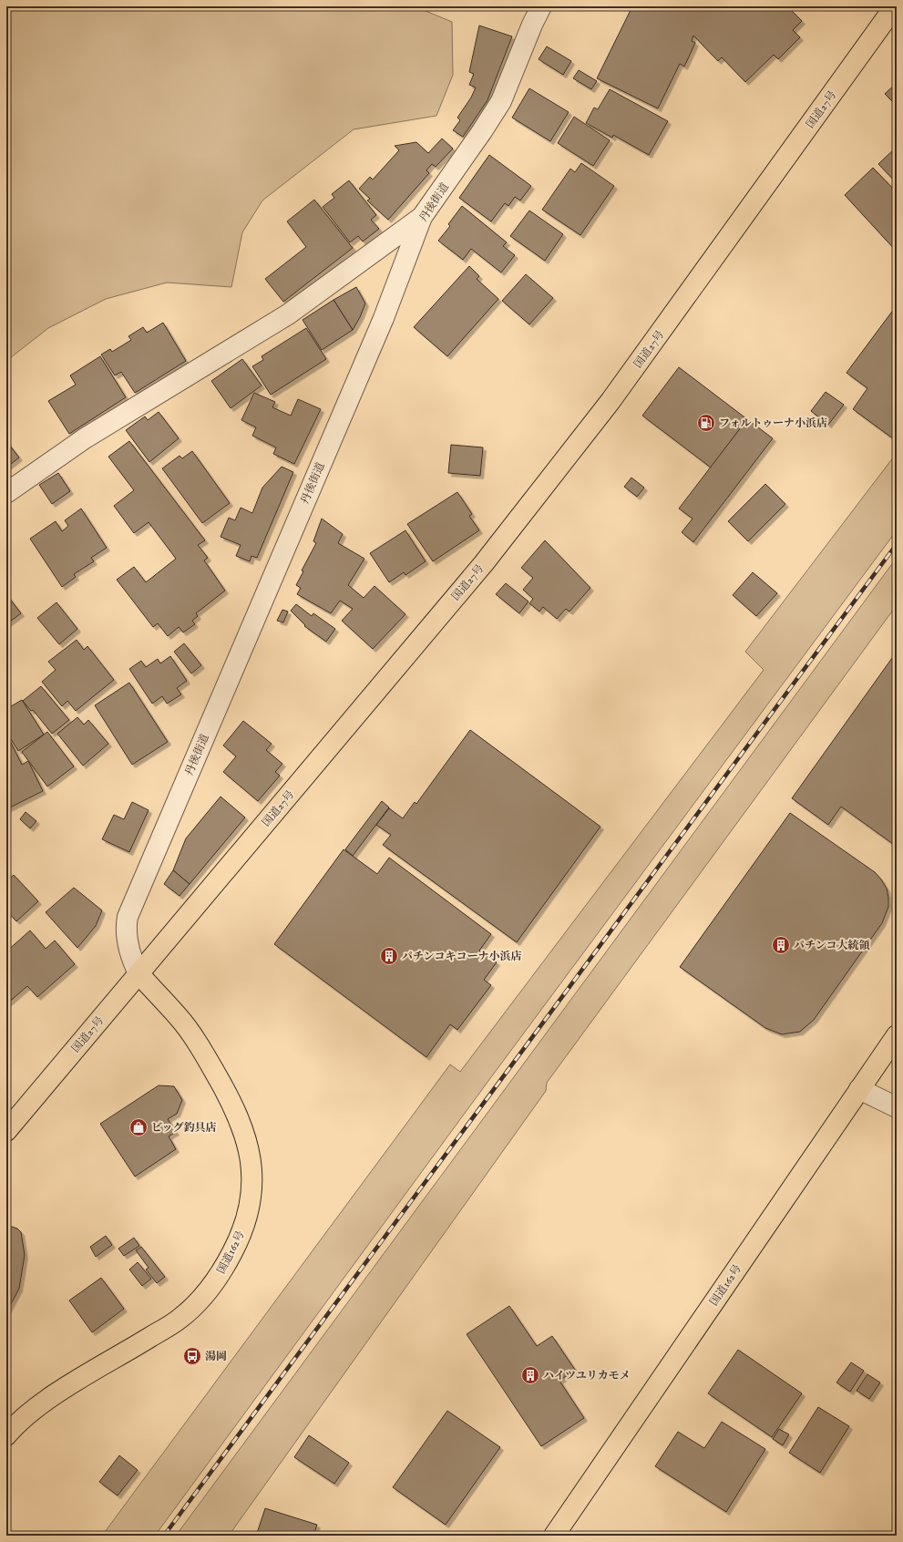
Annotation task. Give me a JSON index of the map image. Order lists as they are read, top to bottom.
{
  "streets": {
    "highway": ["国道27号", "国道162号"],
    "street": ["丹後街道"]
  },
  "crossings": [
    ["国道27号", "丹後街道"],
    ["国道27号", "国道162号"],
    ["丹後街道", "国道162号"]
  ],
  "places": {
    "fuel station": ["フォルトゥーナ小浜店"],
    "building": ["パチンコ大統領", "パチンコキコーナ小浜店", "ハイツユリカモメ"],
    "shop": ["ビッグ釣具店"],
    "bus stop": ["湯岡"]
  }
}
